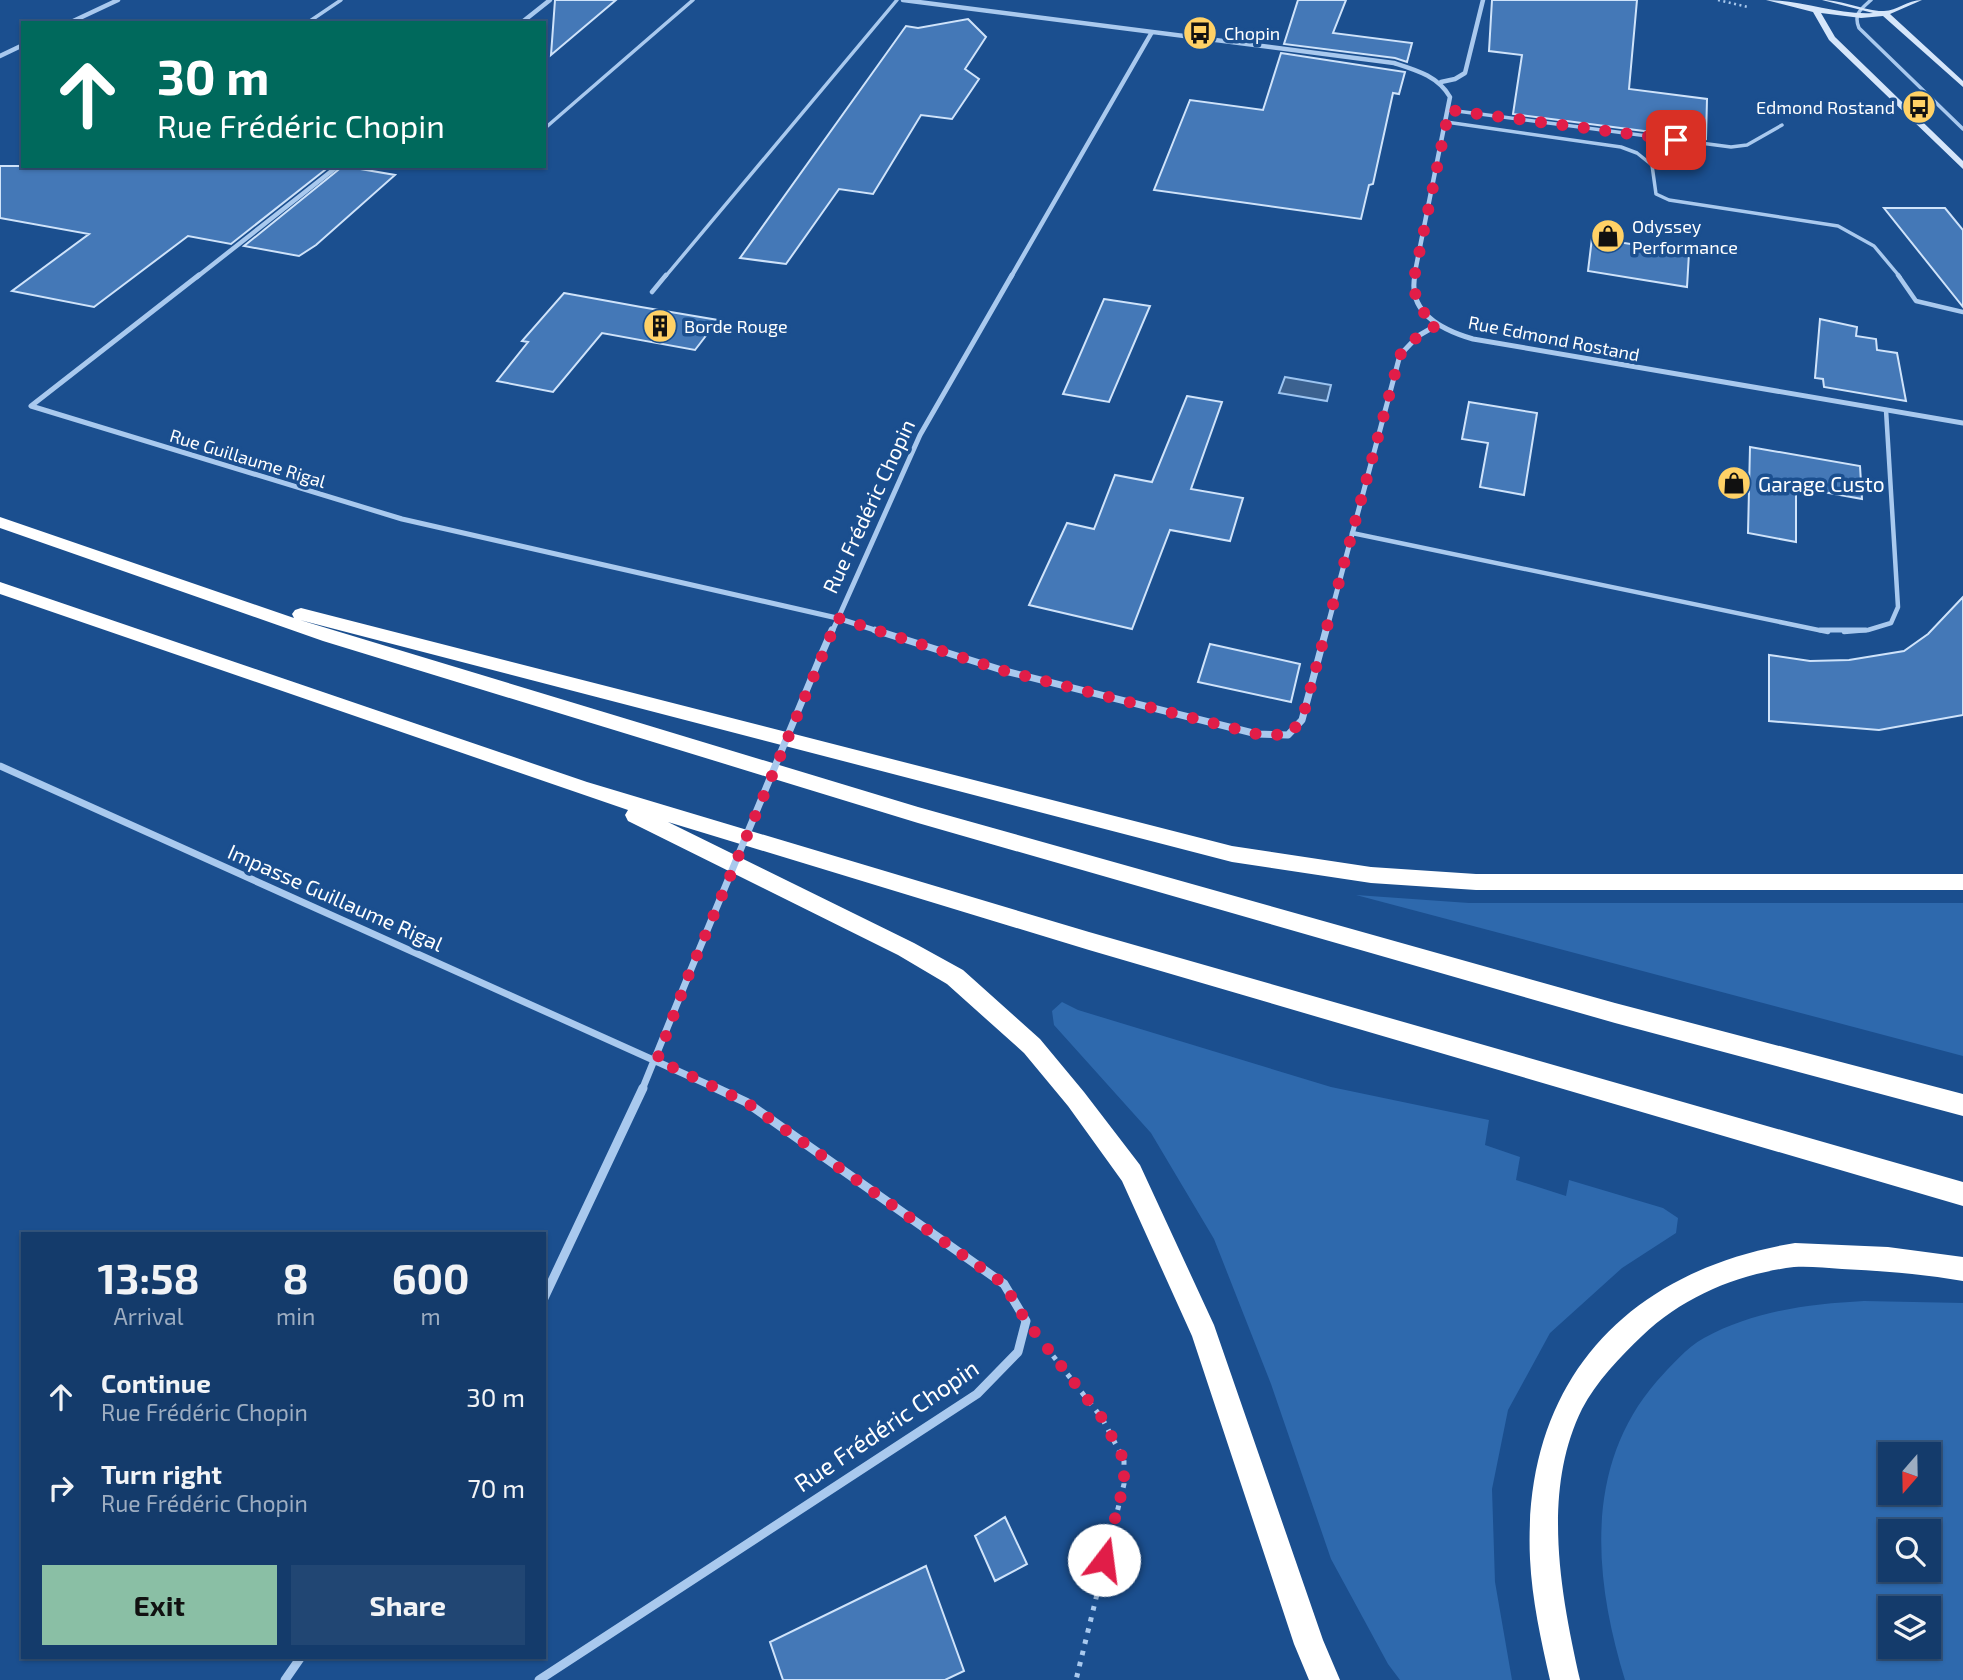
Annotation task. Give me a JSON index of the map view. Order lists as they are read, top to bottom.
{
  "streets": {
    "street": [
      "Rue Edmond Rostand",
      "Rue Guillaume Rigal",
      "Rue Frédéric Chopin",
      "Impasse Guillaume Rigal"
    ]
  },
  "crossings": [
    ["Rue Guillaume Rigal", "Rue Frédéric Chopin"],
    ["Rue Frédéric Chopin", "Impasse Guillaume Rigal"]
  ],
  "places": {
    "bus stop": ["Chopin", "Edmond Rostand"],
    "shop": ["Odyssey Performance", "Garage Custo"],
    "building": ["Borde Rouge"]
  },
  "north": "bottom",
  "page": {
    "turn": ["30 m", "Rue Frédéric Chopin"],
    "eta": [
      "13:58",
      "Arrival",
      "8",
      "min",
      "600",
      "m"
    ],
    "list": [
      {
        "name": "Continue",
        "note": "Rue Frédéric Chopin",
        "value": "30 m"
      },
      {
        "name": "Turn right",
        "note": "Rue Frédéric Chopin",
        "value": "70 m"
      }
    ],
    "buttons": ["Exit", "Share"]
  }
}
